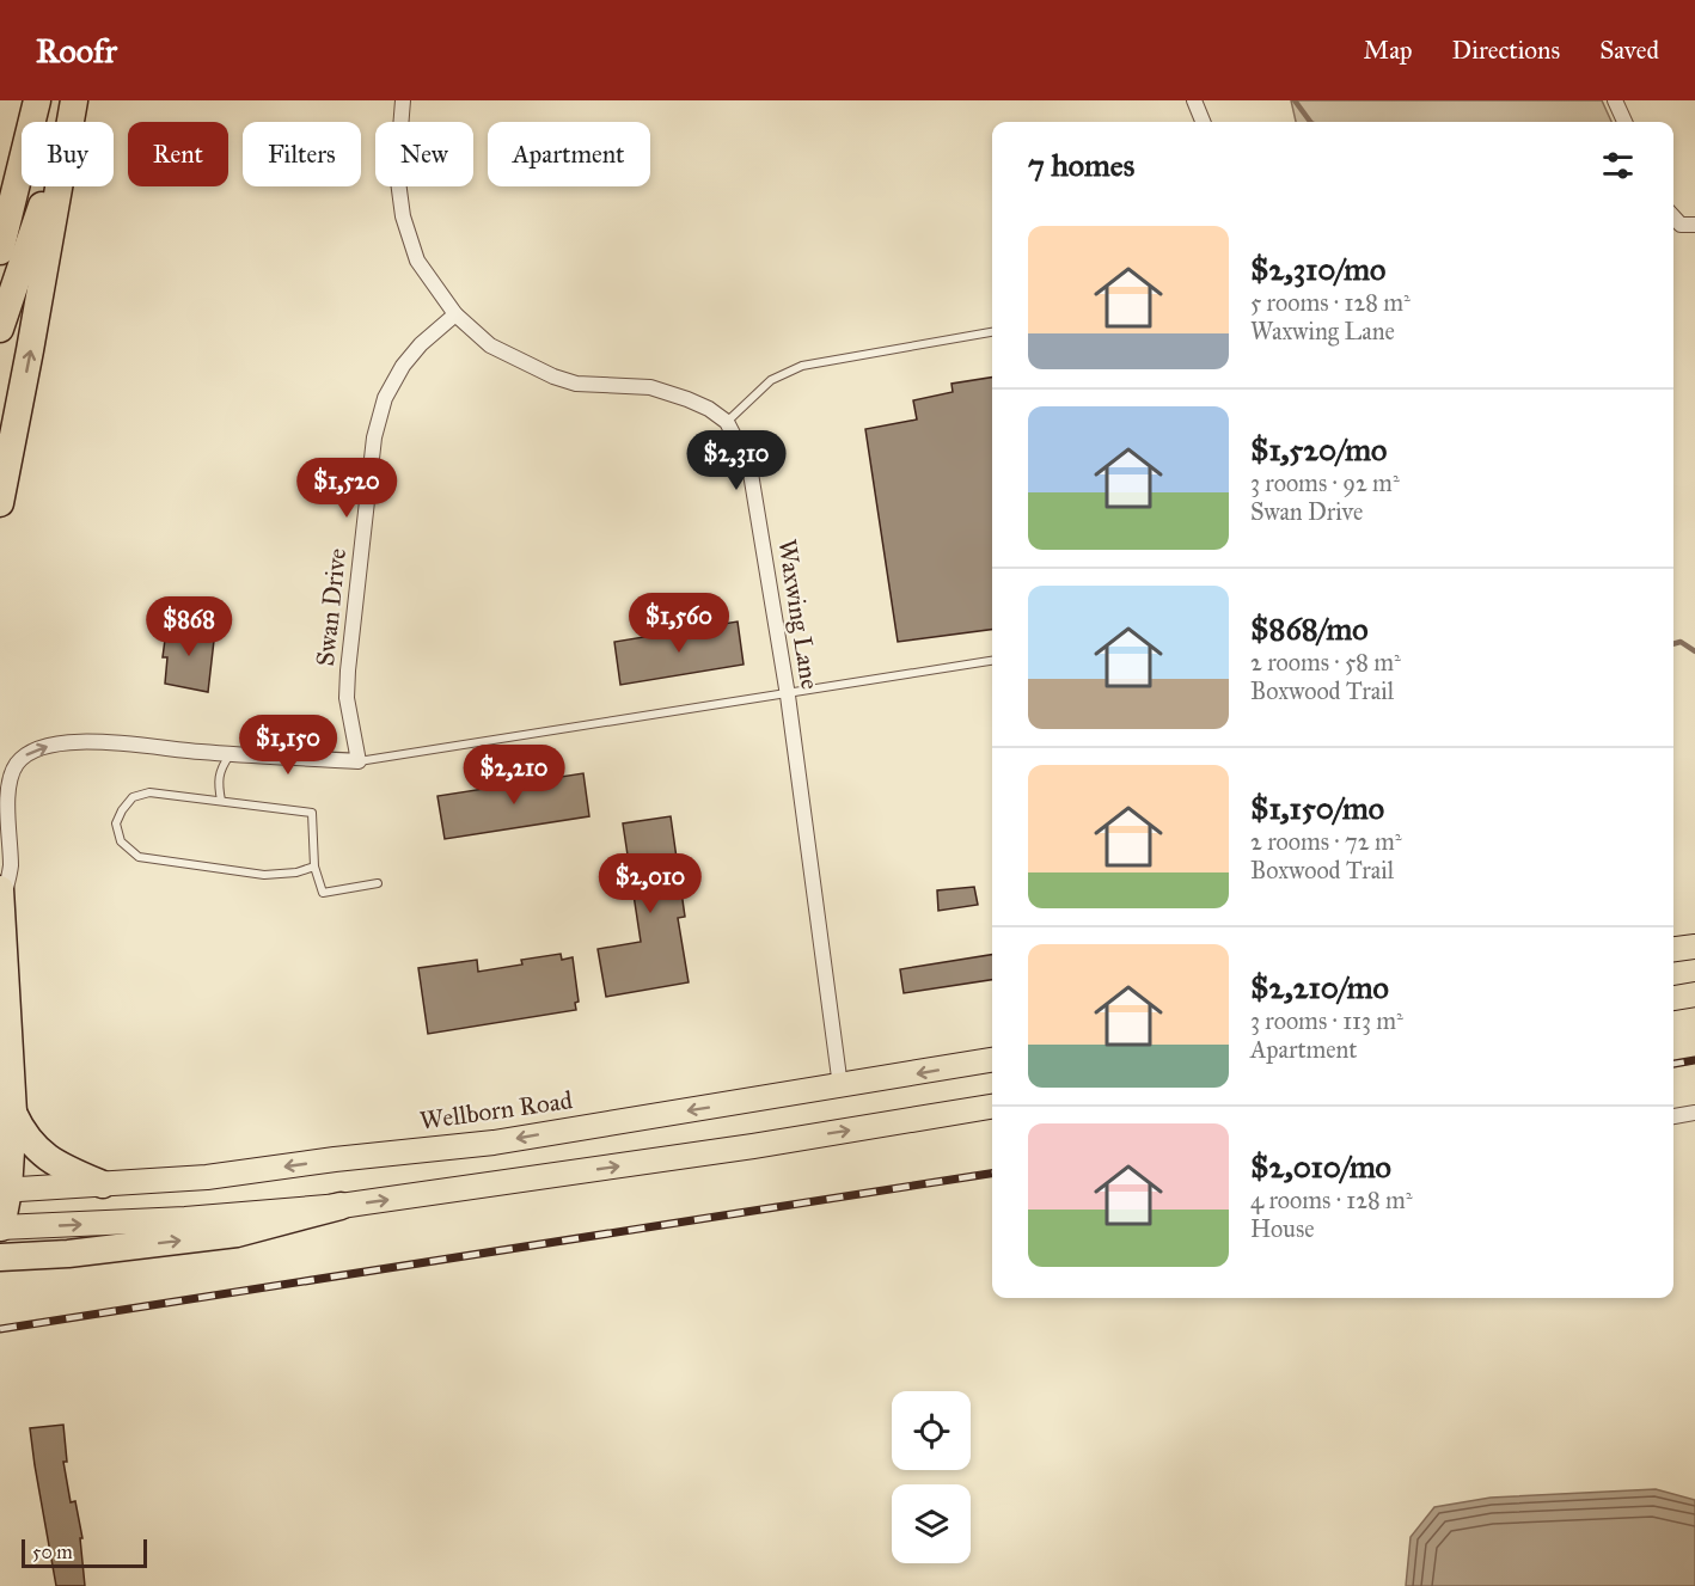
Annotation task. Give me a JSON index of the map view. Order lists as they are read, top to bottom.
{
  "streets": {
    "main road": ["Wellborn Road"],
    "street": ["Swan Drive", "Waxwing Lane"]
  },
  "crossings": [
    ["Waxwing Lane", "Wellborn Road"]
  ],
  "scale_bar": "50 m",
  "page": {
    "header": "Roofr",
    "nav": ["Map", "Directions", "Saved"],
    "chip": [
      "Buy",
      "Rent",
      "Filters",
      "New",
      "Apartment"
    ],
    "heading": "7 homes",
    "list": [
      {
        "name": "$2,310/mo",
        "note": "5 rooms · 128 m² · Waxwing Lane"
      },
      {
        "name": "$1,520/mo",
        "note": "3 rooms · 92 m² · Swan Drive"
      },
      {
        "name": "$868/mo",
        "note": "2 rooms · 58 m² · Boxwood Trail"
      },
      {
        "name": "$1,150/mo",
        "note": "2 rooms · 72 m² · Boxwood Trail"
      },
      {
        "name": "$2,210/mo",
        "note": "3 rooms · 113 m² · Apartment"
      },
      {
        "name": "$2,010/mo",
        "note": "4 rooms · 128 m² · House"
      }
    ],
    "price": [
      "$2,310",
      "$1,520",
      "$1,560",
      "$868",
      "$1,150",
      "$2,210",
      "$2,010"
    ],
    "scale": "50 m"
  }
}
